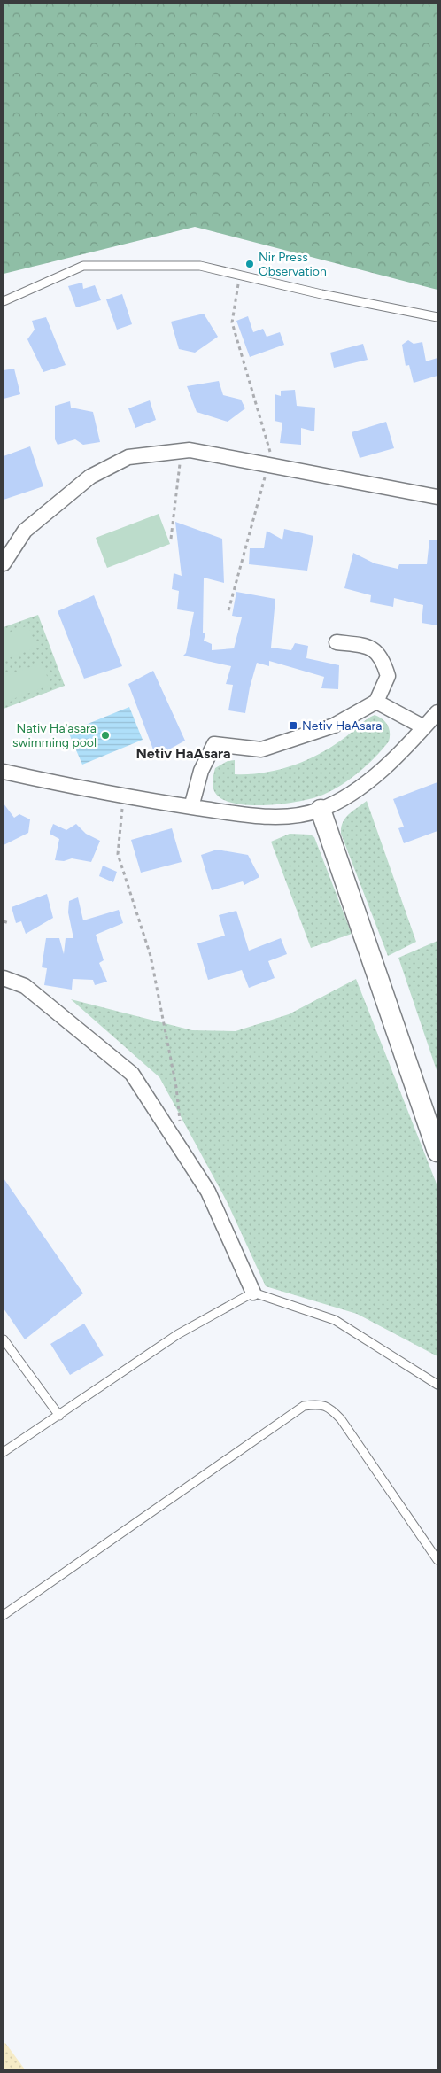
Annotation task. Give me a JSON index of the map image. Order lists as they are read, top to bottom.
{
  "districts": ["Netiv HaAsara"],
  "places": {
    "other": ["Nir Press Observation", "Nativ Ha'asara swimming pool"],
    "transit": ["Netiv HaAsara"]
  }
}
